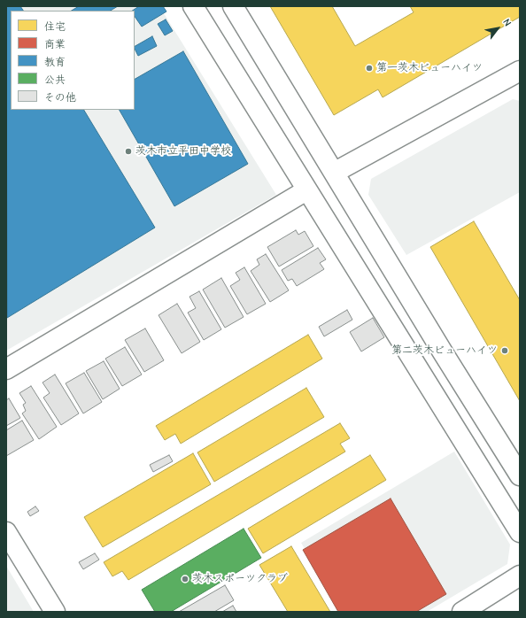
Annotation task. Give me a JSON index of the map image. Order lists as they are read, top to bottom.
{
  "places": [
    "第一茨木ビューハイツ",
    "茨木市立平田中学校",
    "第二茨木ビューハイツ",
    "茨木スポーツクラブ"
  ],
  "legend": [
    "住宅",
    "商業",
    "教育",
    "公共",
    "その他"
  ],
  "north": "top right"
}
